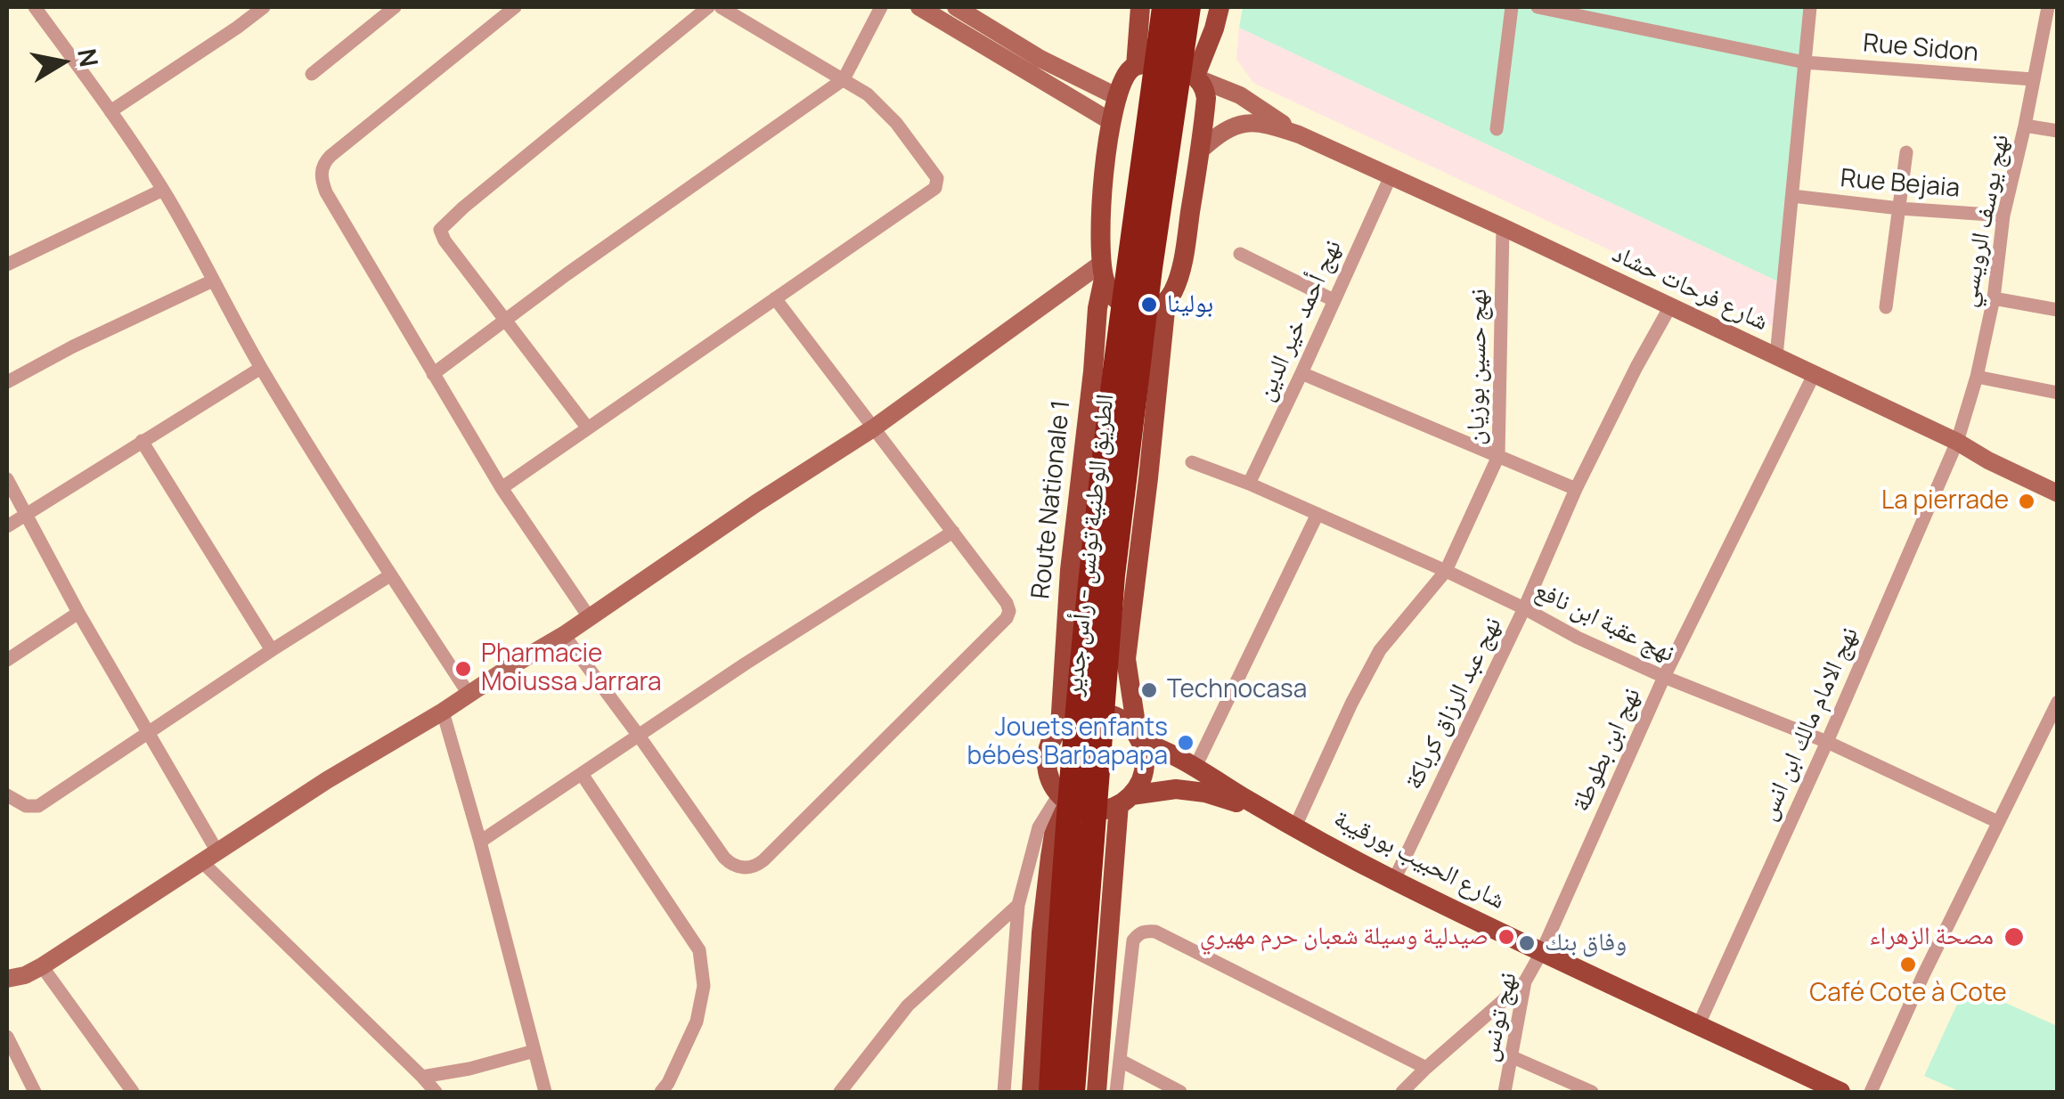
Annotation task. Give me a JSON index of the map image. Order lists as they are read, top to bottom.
{
  "streets": {
    "highway": ["الطريق الوطنية تونس - رأس جدير"],
    "main road": ["Route Nationale 1", "شارع الحبيب بورقيبة"],
    "street": [
      "Rue Sidon",
      "Rue Bejaia",
      "نهج يوسف الرويسي",
      "شارع فرحات حشاد",
      "نهج أحمد خير الدين",
      "نهج حسين بوزيان",
      "نهج عقبة ابن نافع",
      "نهج عبد الرزاق كرباكة",
      "نهج الامام مالك ابن انس",
      "نهج ابن بطوطة",
      "نهج تونس"
    ]
  },
  "crossings": [
    ["Rue Sidon", "نهج يوسف الرويسي"],
    ["Rue Bejaia", "نهج يوسف الرويسي"],
    ["نهج يوسف الرويسي", "شارع فرحات حشاد"],
    ["نهج يوسف الرويسي", "نهج الامام مالك ابن انس"],
    ["شارع فرحات حشاد", "نهج أحمد خير الدين"],
    ["شارع فرحات حشاد", "نهج حسين بوزيان"],
    ["شارع فرحات حشاد", "نهج عبد الرزاق كرباكة"],
    ["شارع فرحات حشاد", "نهج الامام مالك ابن انس"],
    ["شارع فرحات حشاد", "نهج ابن بطوطة"],
    ["نهج أحمد خير الدين", "نهج عقبة ابن نافع"],
    ["نهج حسين بوزيان", "نهج عقبة ابن نافع"],
    ["نهج حسين بوزيان", "شارع الحبيب بورقيبة"],
    ["نهج عقبة ابن نافع", "نهج عبد الرزاق كرباكة"],
    ["نهج عقبة ابن نافع", "نهج الامام مالك ابن انس"],
    ["نهج عقبة ابن نافع", "نهج ابن بطوطة"],
    ["نهج عبد الرزاق كرباكة", "شارع الحبيب بورقيبة"],
    ["نهج الامام مالك ابن انس", "شارع الحبيب بورقيبة"],
    ["نهج ابن بطوطة", "شارع الحبيب بورقيبة"],
    ["نهج ابن بطوطة", "نهج تونس"],
    ["شارع الحبيب بورقيبة", "نهج تونس"]
  ],
  "places": [
    "بولينا",
    "La pierrade",
    "Pharmacie Moiussa Jarrara",
    "Technocasa",
    "Jouets enfants bébés Barbapapa",
    "صيدلية وسيلة شعبان حرم مهيري",
    "مصحة الزهراء",
    "وفاق بنك",
    "Café Cote à Cote"
  ],
  "north": "right"
}
